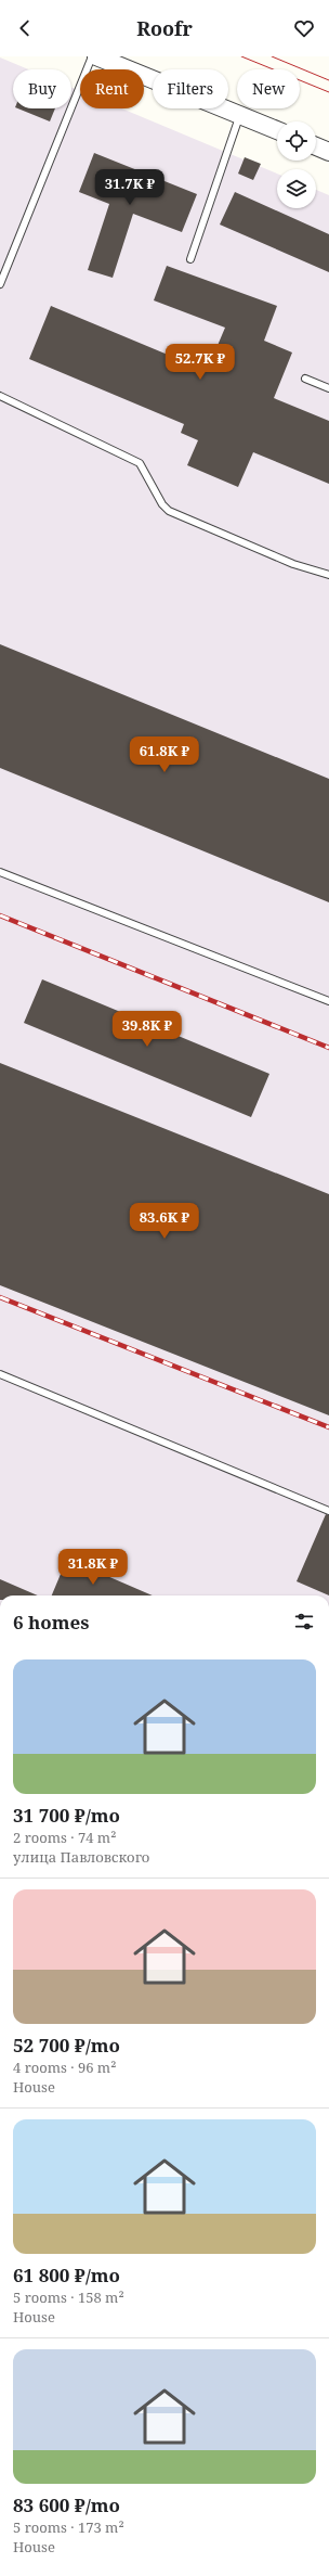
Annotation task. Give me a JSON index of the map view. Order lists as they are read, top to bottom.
{
  "page": {
    "header": "Roofr",
    "chip": [
      "Buy",
      "Rent",
      "Filters",
      "New"
    ],
    "price": [
      "31.7K ₽",
      "52.7K ₽",
      "61.8K ₽",
      "39.8K ₽",
      "83.6K ₽",
      "31.8K ₽"
    ],
    "heading": "6 homes",
    "list": [
      {
        "name": "31 700 ₽/mo",
        "note": "2 rooms · 74 m² · улица Павловского"
      },
      {
        "name": "52 700 ₽/mo",
        "note": "4 rooms · 96 m² · House"
      },
      {
        "name": "61 800 ₽/mo",
        "note": "5 rooms · 158 m² · House"
      },
      {
        "name": "83 600 ₽/mo",
        "note": "5 rooms · 173 m² · House"
      }
    ]
  }
}
